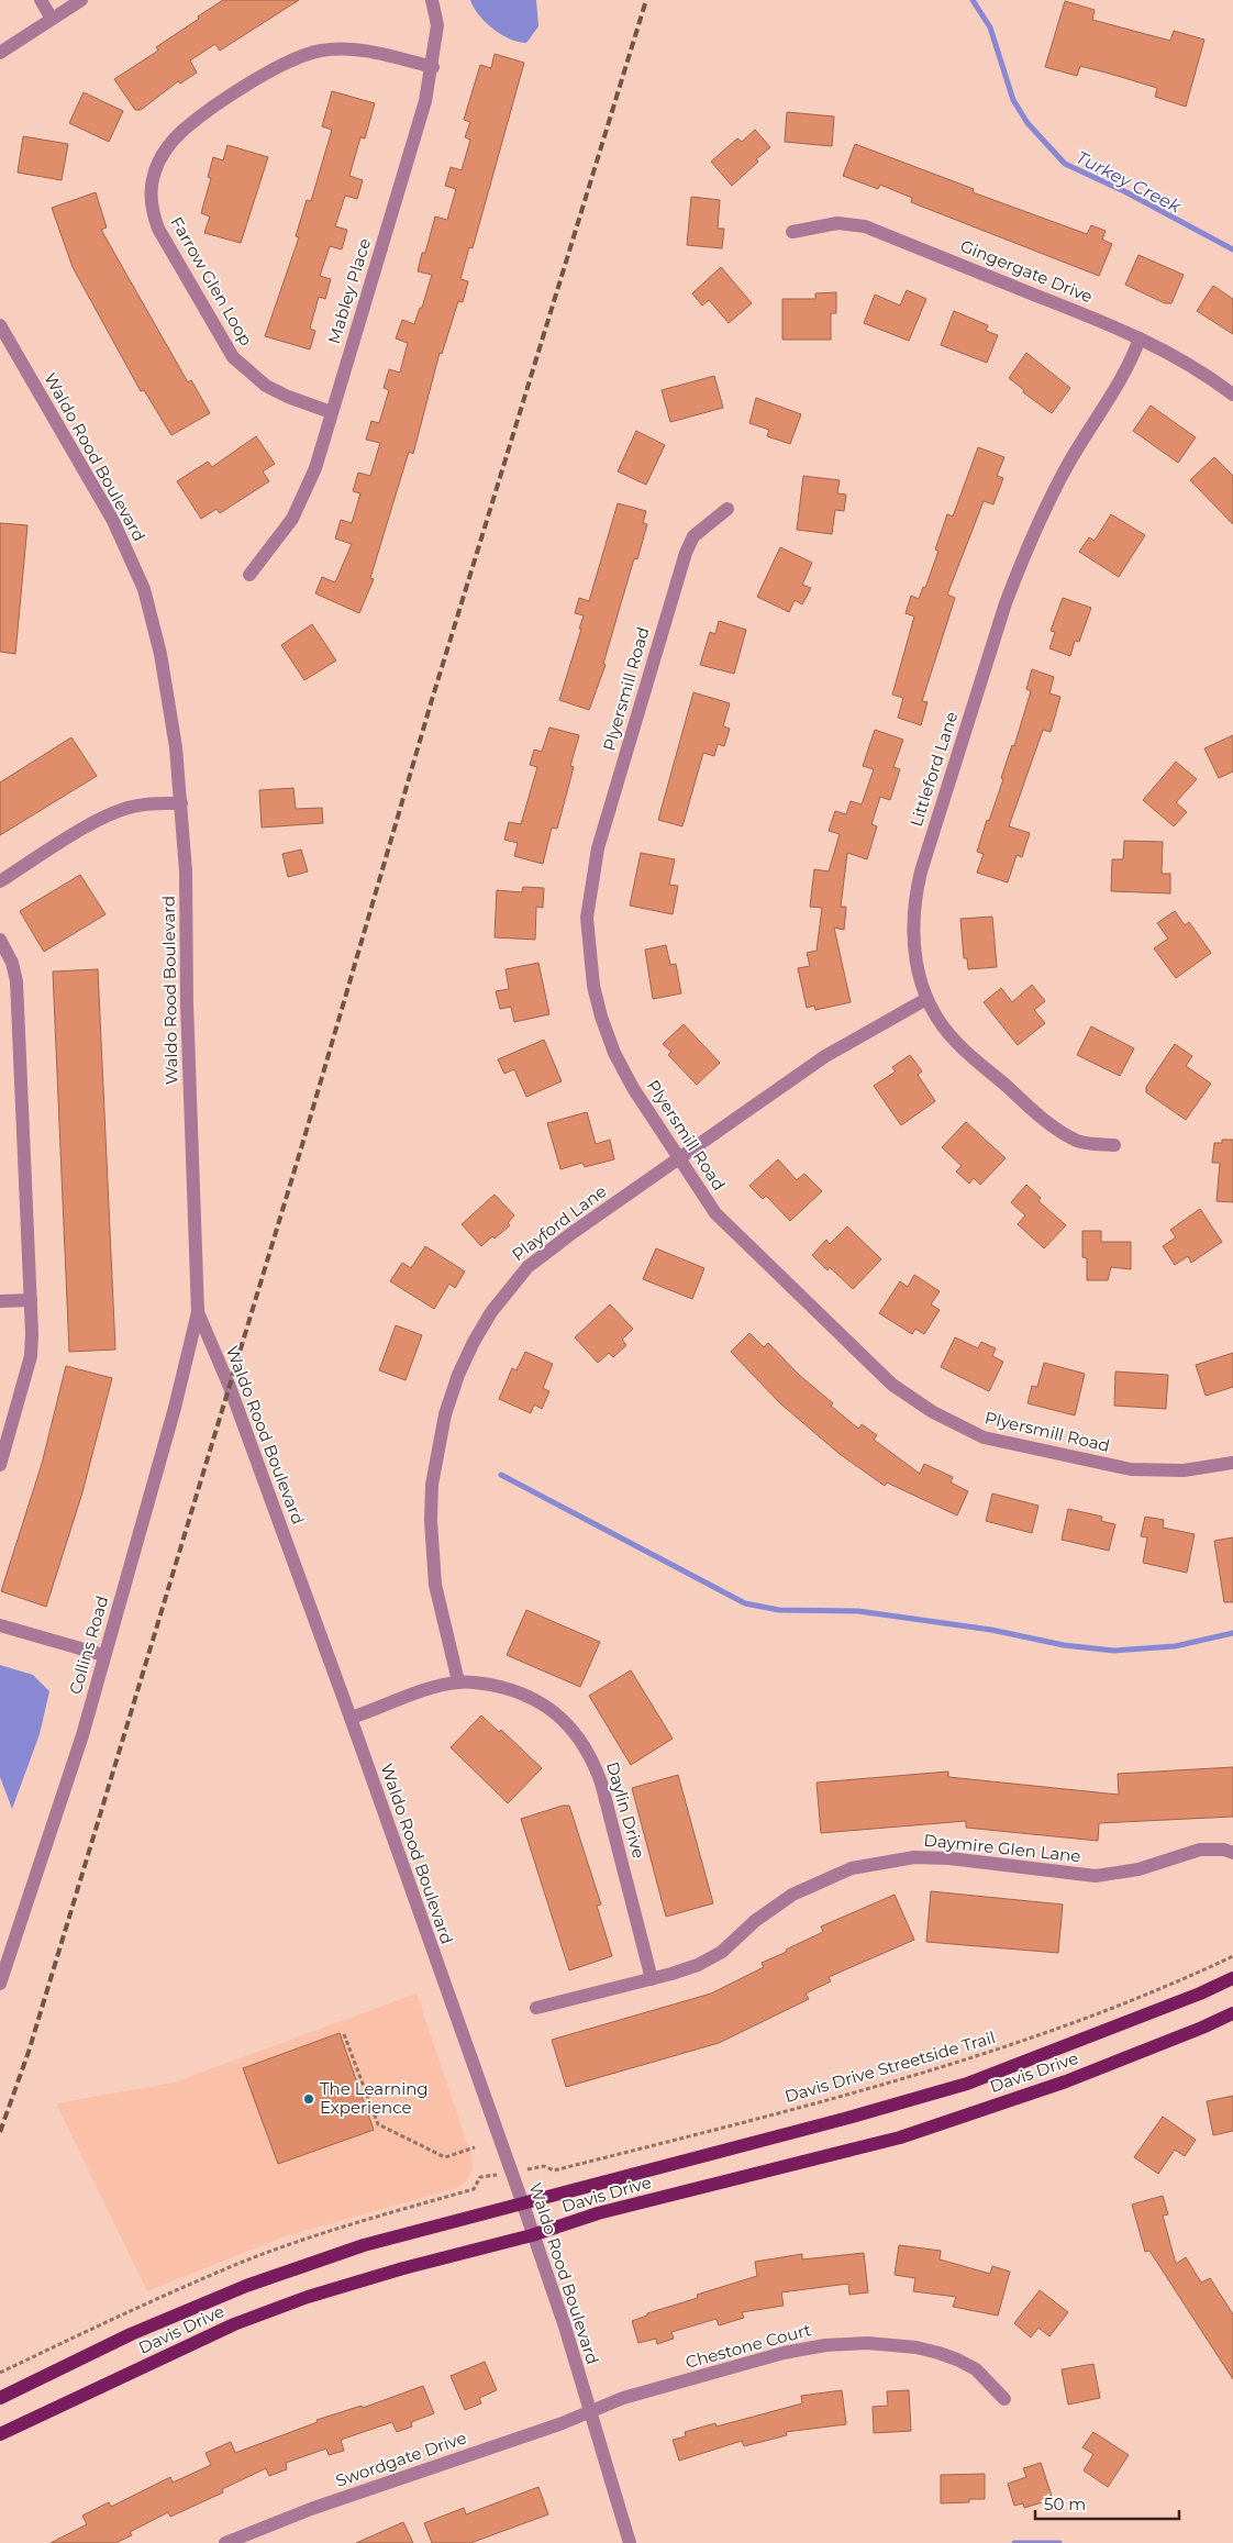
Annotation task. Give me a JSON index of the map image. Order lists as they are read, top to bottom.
{
  "streets": {
    "main road": ["Davis Drive"],
    "street": [
      "Gingergate Drive",
      "Farrow Glen Loop",
      "Mabley Place",
      "Waldo Rood Boulevard",
      "Plyersmill Road",
      "Littleford Lane",
      "Playford Lane",
      "Collins Road",
      "Daylin Drive",
      "Daymire Glen Lane",
      "Chestone Court",
      "Swordgate Drive"
    ],
    "path": ["Davis Drive Streetside Trail"]
  },
  "crossings": [
    ["Gingergate Drive", "Littleford Lane"],
    ["Farrow Glen Loop", "Mabley Place"],
    ["Waldo Rood Boulevard", "Collins Road"],
    ["Waldo Rood Boulevard", "Daylin Drive"],
    ["Waldo Rood Boulevard", "Davis Drive"],
    ["Waldo Rood Boulevard", "Chestone Court"],
    ["Waldo Rood Boulevard", "Swordgate Drive"],
    ["Plyersmill Road", "Playford Lane"],
    ["Littleford Lane", "Playford Lane"],
    ["Playford Lane", "Daylin Drive"],
    ["Daylin Drive", "Daymire Glen Lane"],
    ["Chestone Court", "Swordgate Drive"]
  ],
  "water": ["Turkey Creek"],
  "places": ["The Learning Experience"],
  "scale_bar": "50 m"
}
